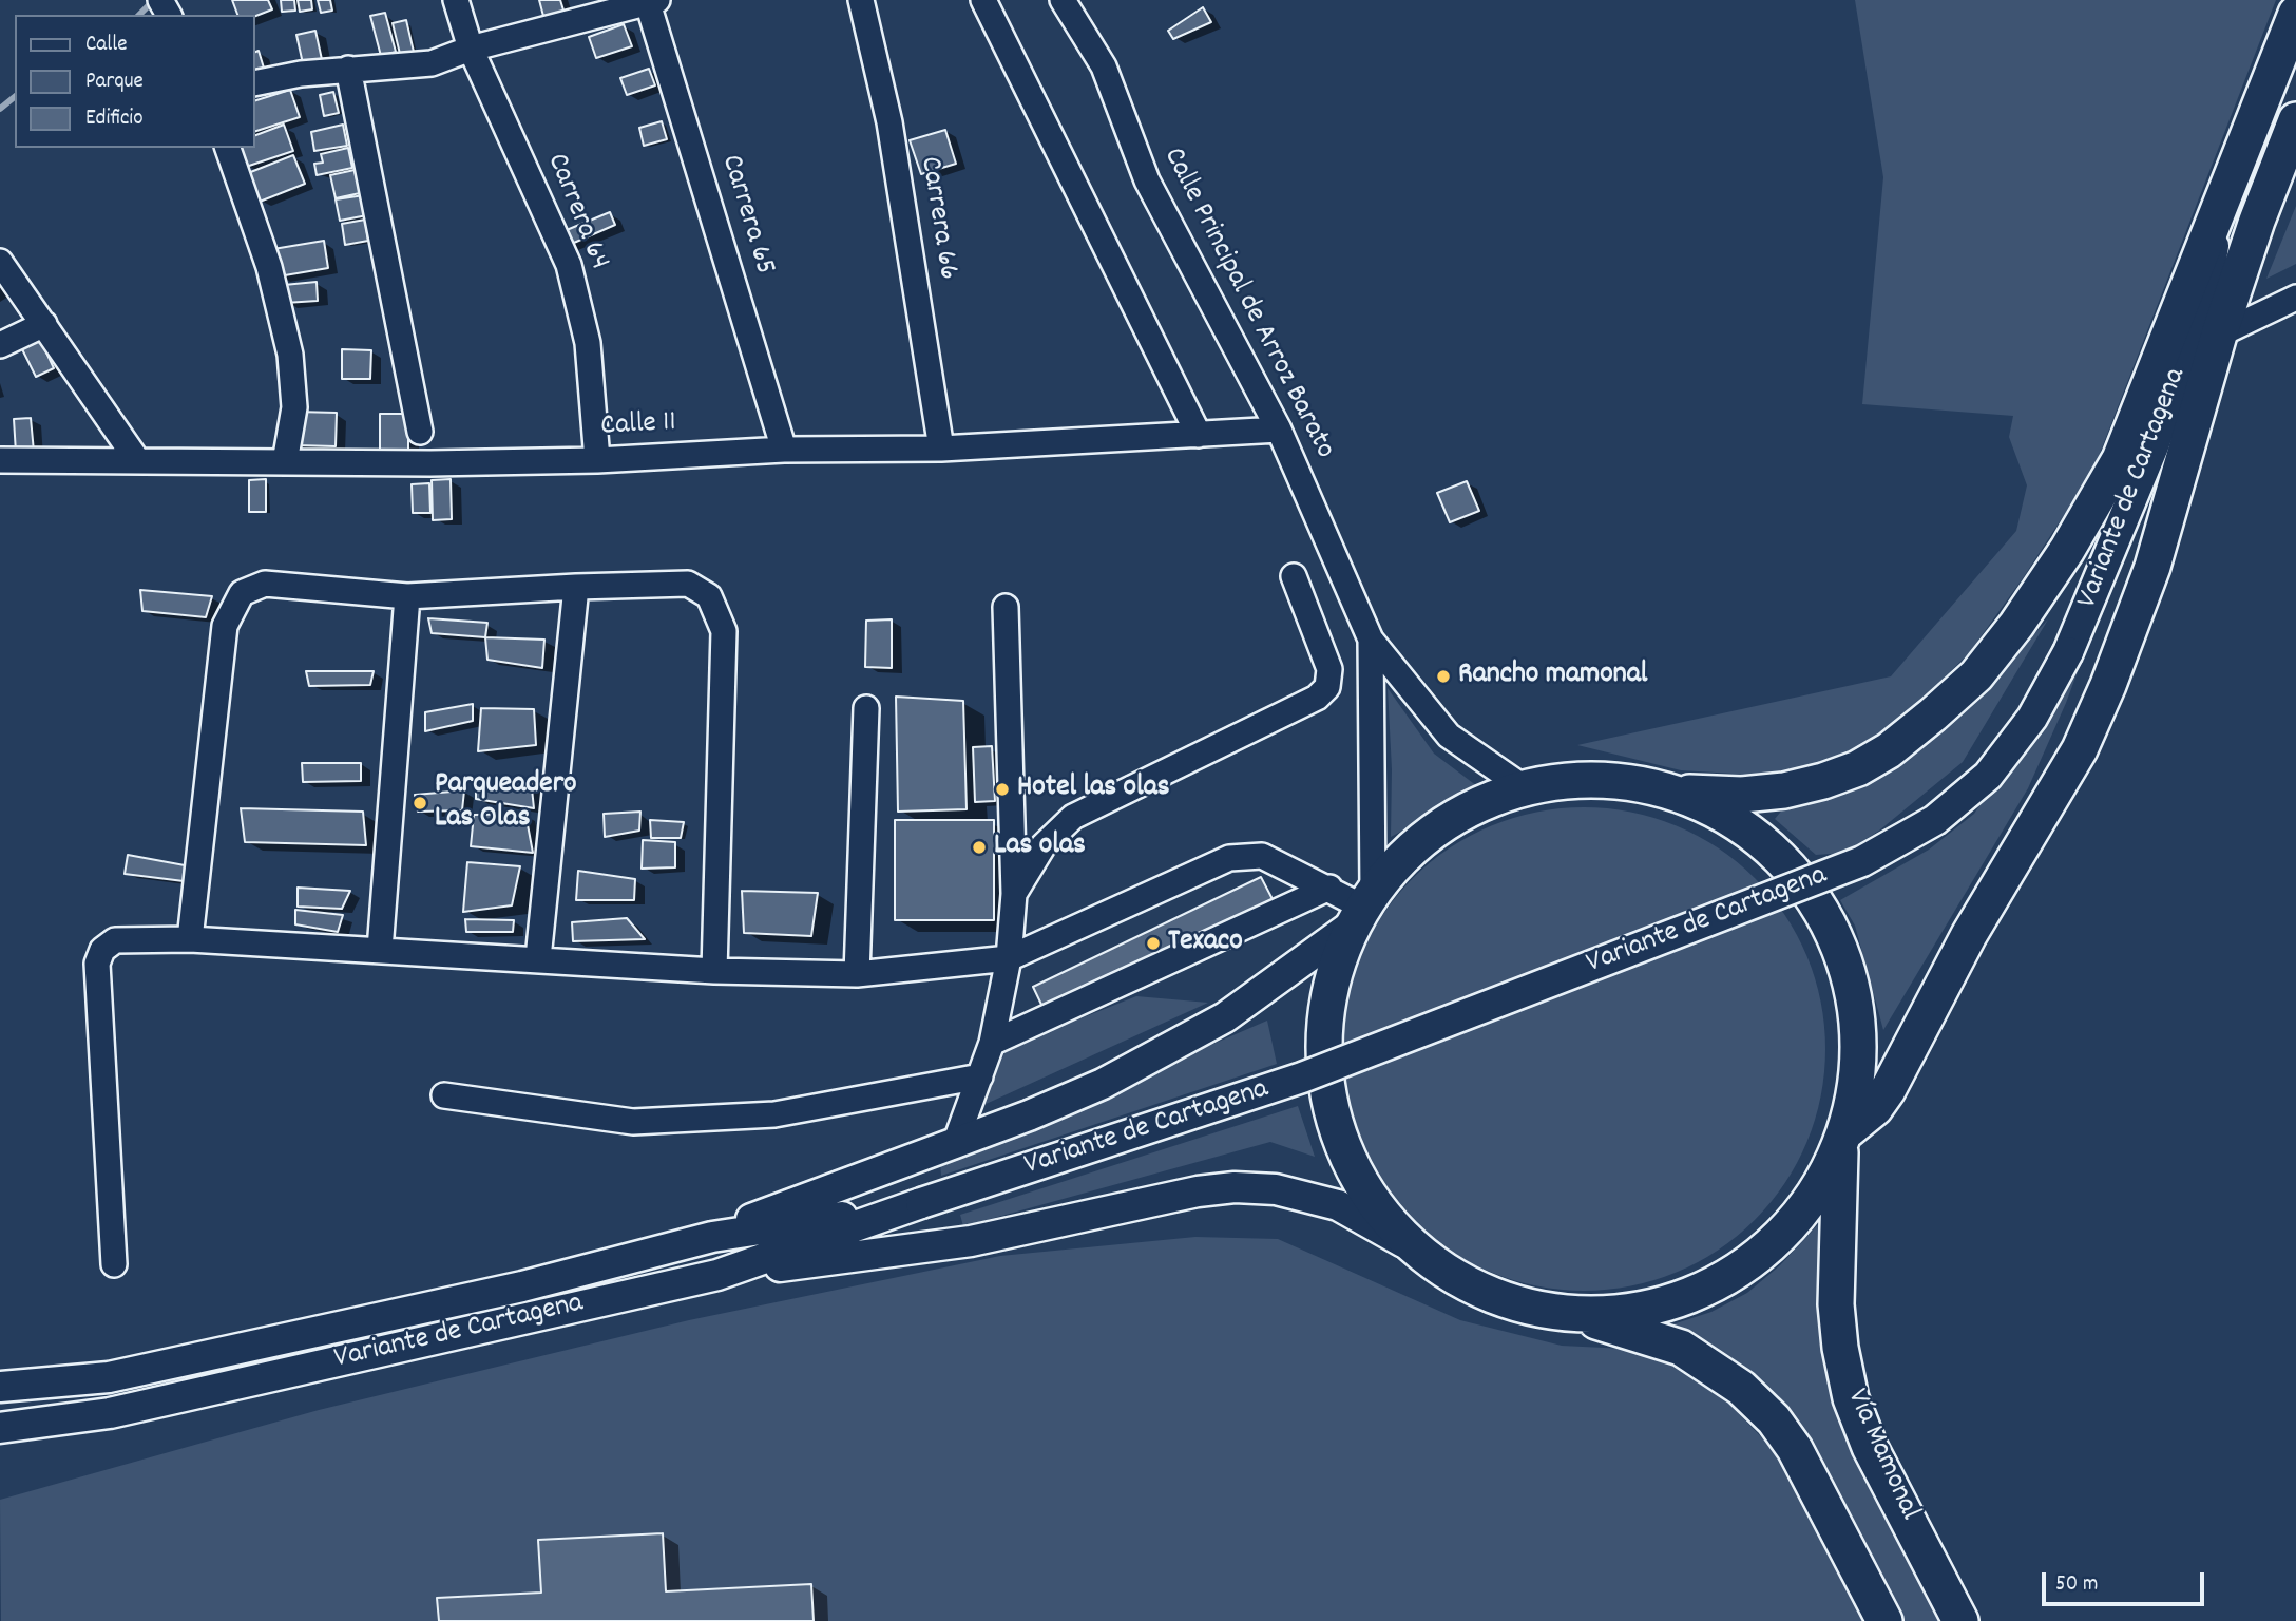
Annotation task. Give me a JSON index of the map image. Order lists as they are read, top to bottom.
{
  "streets": {
    "highway": ["Variante de Cartagena", "Vía Mamonal"],
    "street": [
      "Carrera 64",
      "Carrera 65",
      "Carrera 66",
      "Calle Principal de Arroz Barato",
      "Calle 11"
    ]
  },
  "crossings": [
    ["Carrera 64", "Calle 11"],
    ["Carrera 65", "Calle 11"],
    ["Carrera 66", "Calle 11"],
    ["Calle Principal de Arroz Barato", "Calle 11"],
    ["Variante de Cartagena", "Vía Mamonal"]
  ],
  "places": [
    "Rancho mamonal",
    "Hotel las olas",
    "Parqueadero Las Olas",
    "Las olas",
    "Texaco"
  ],
  "legend": ["Calle", "Parque", "Edificio"],
  "scale_bar": "50 m"
}
